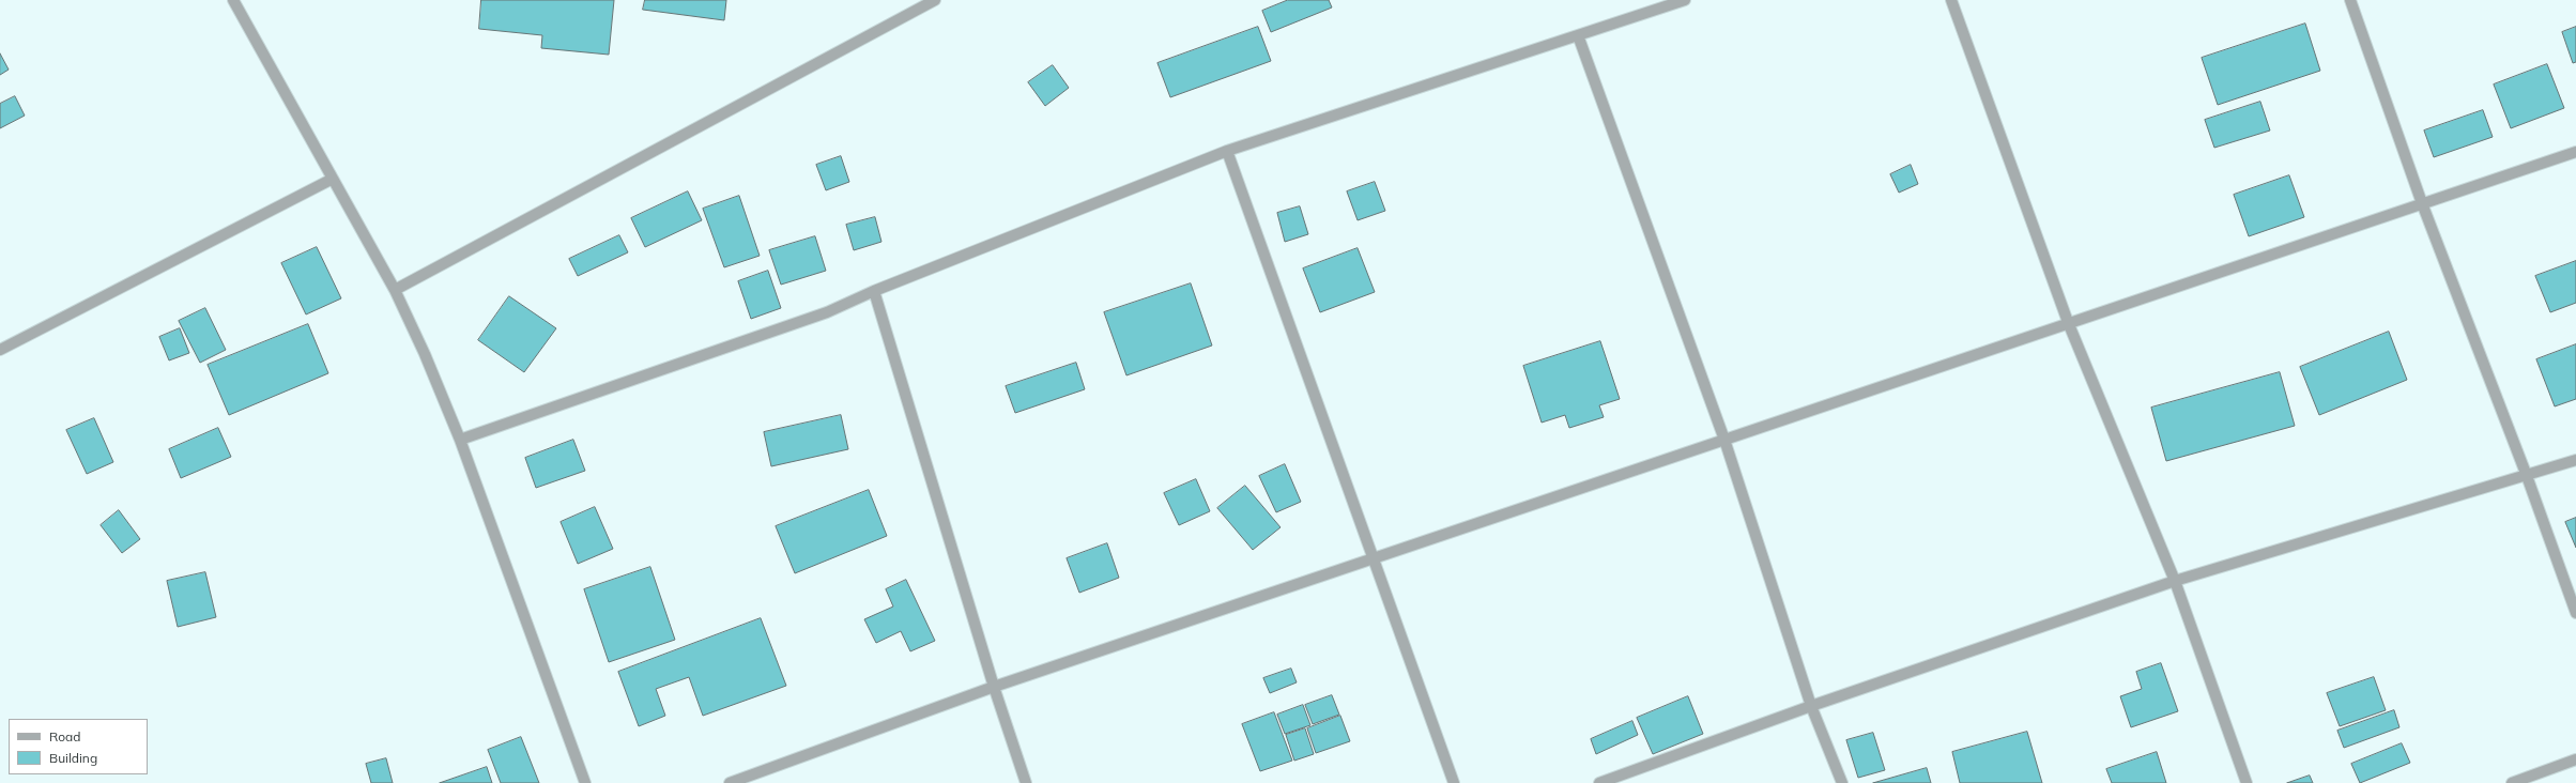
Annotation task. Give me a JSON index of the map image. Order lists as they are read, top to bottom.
{
  "legend": ["Road", "Building"]
}
